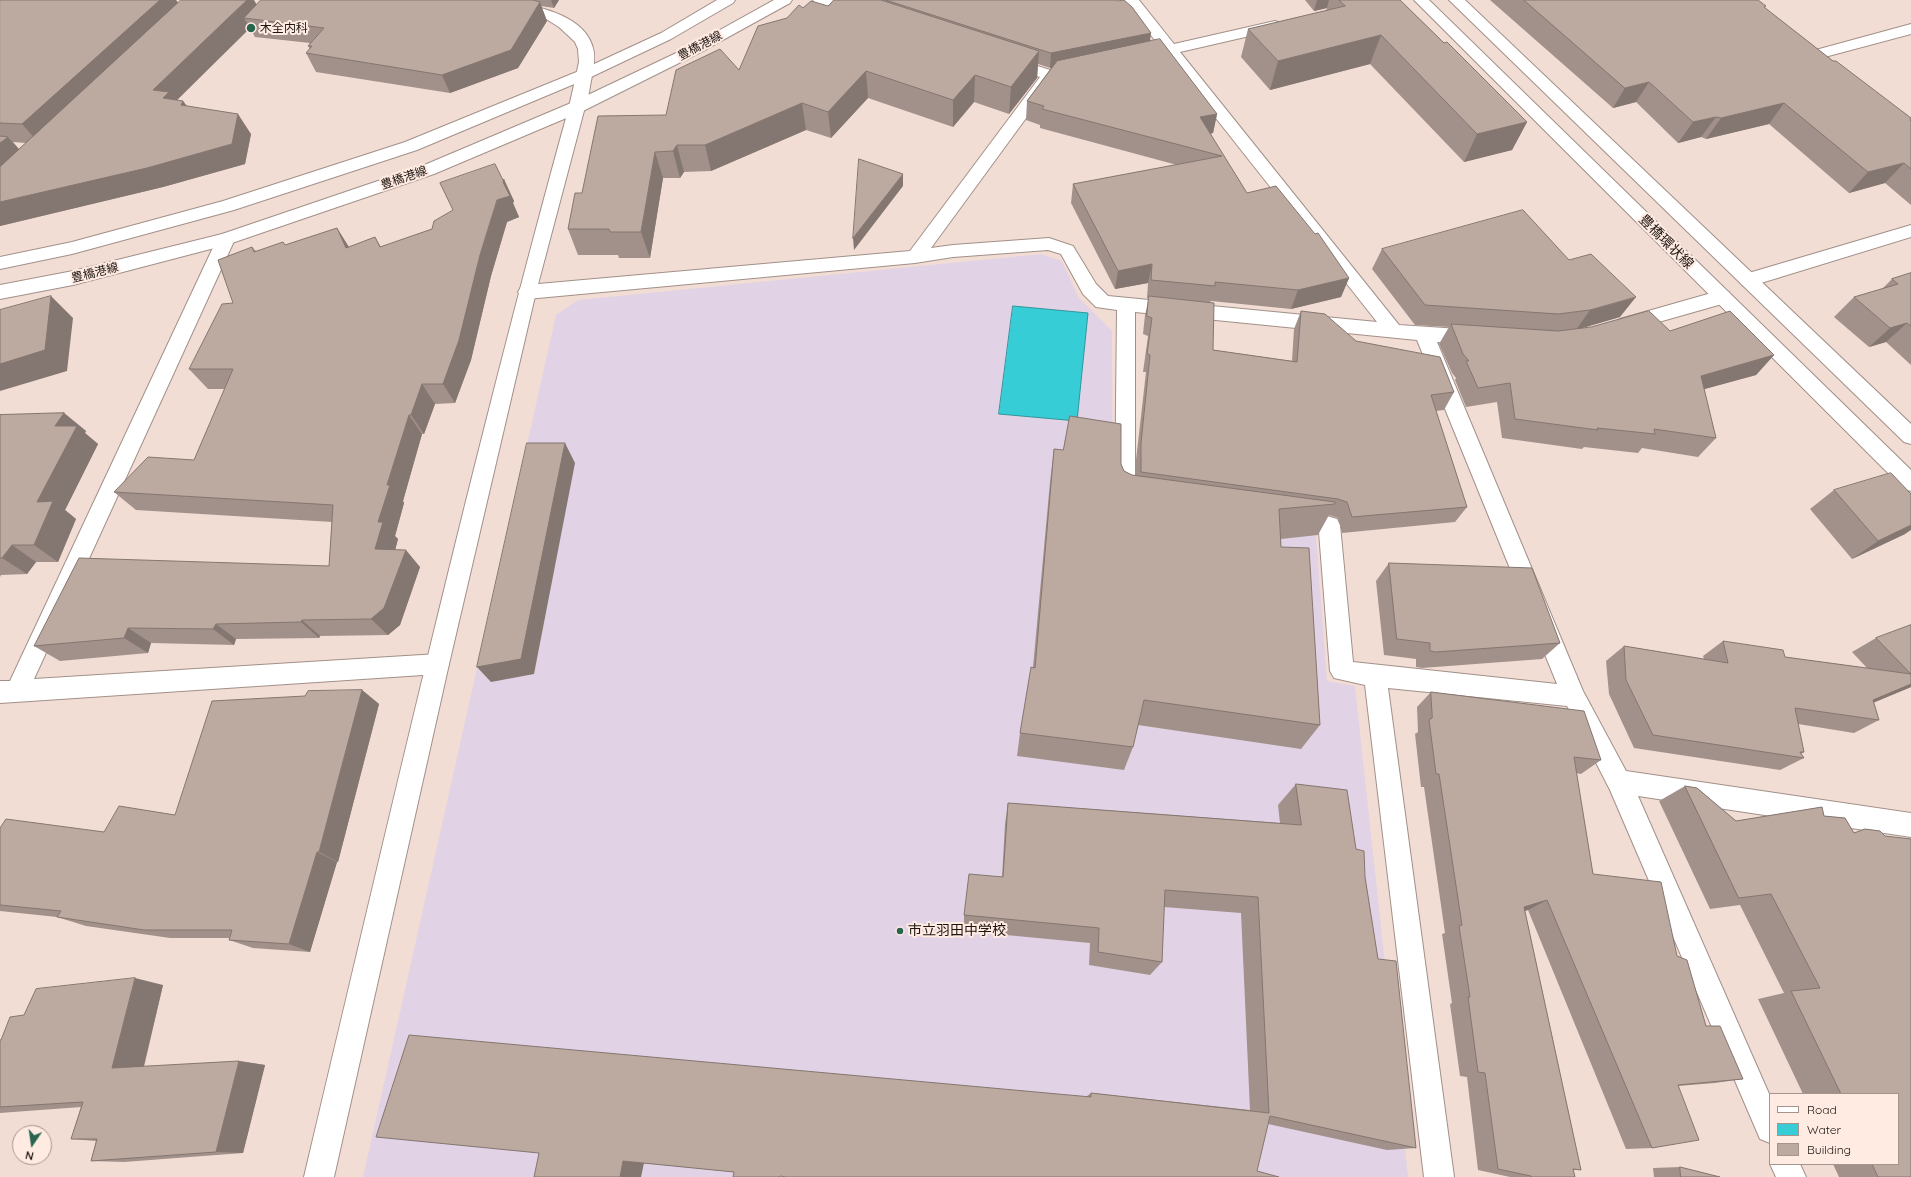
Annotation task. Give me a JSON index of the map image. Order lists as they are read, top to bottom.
{
  "streets": {
    "street": ["豊橋港線", "豊橋環状線"]
  },
  "places": ["木全内科", "市立羽田中学校"],
  "legend": ["Road", "Water", "Building"],
  "north": "bottom"
}
